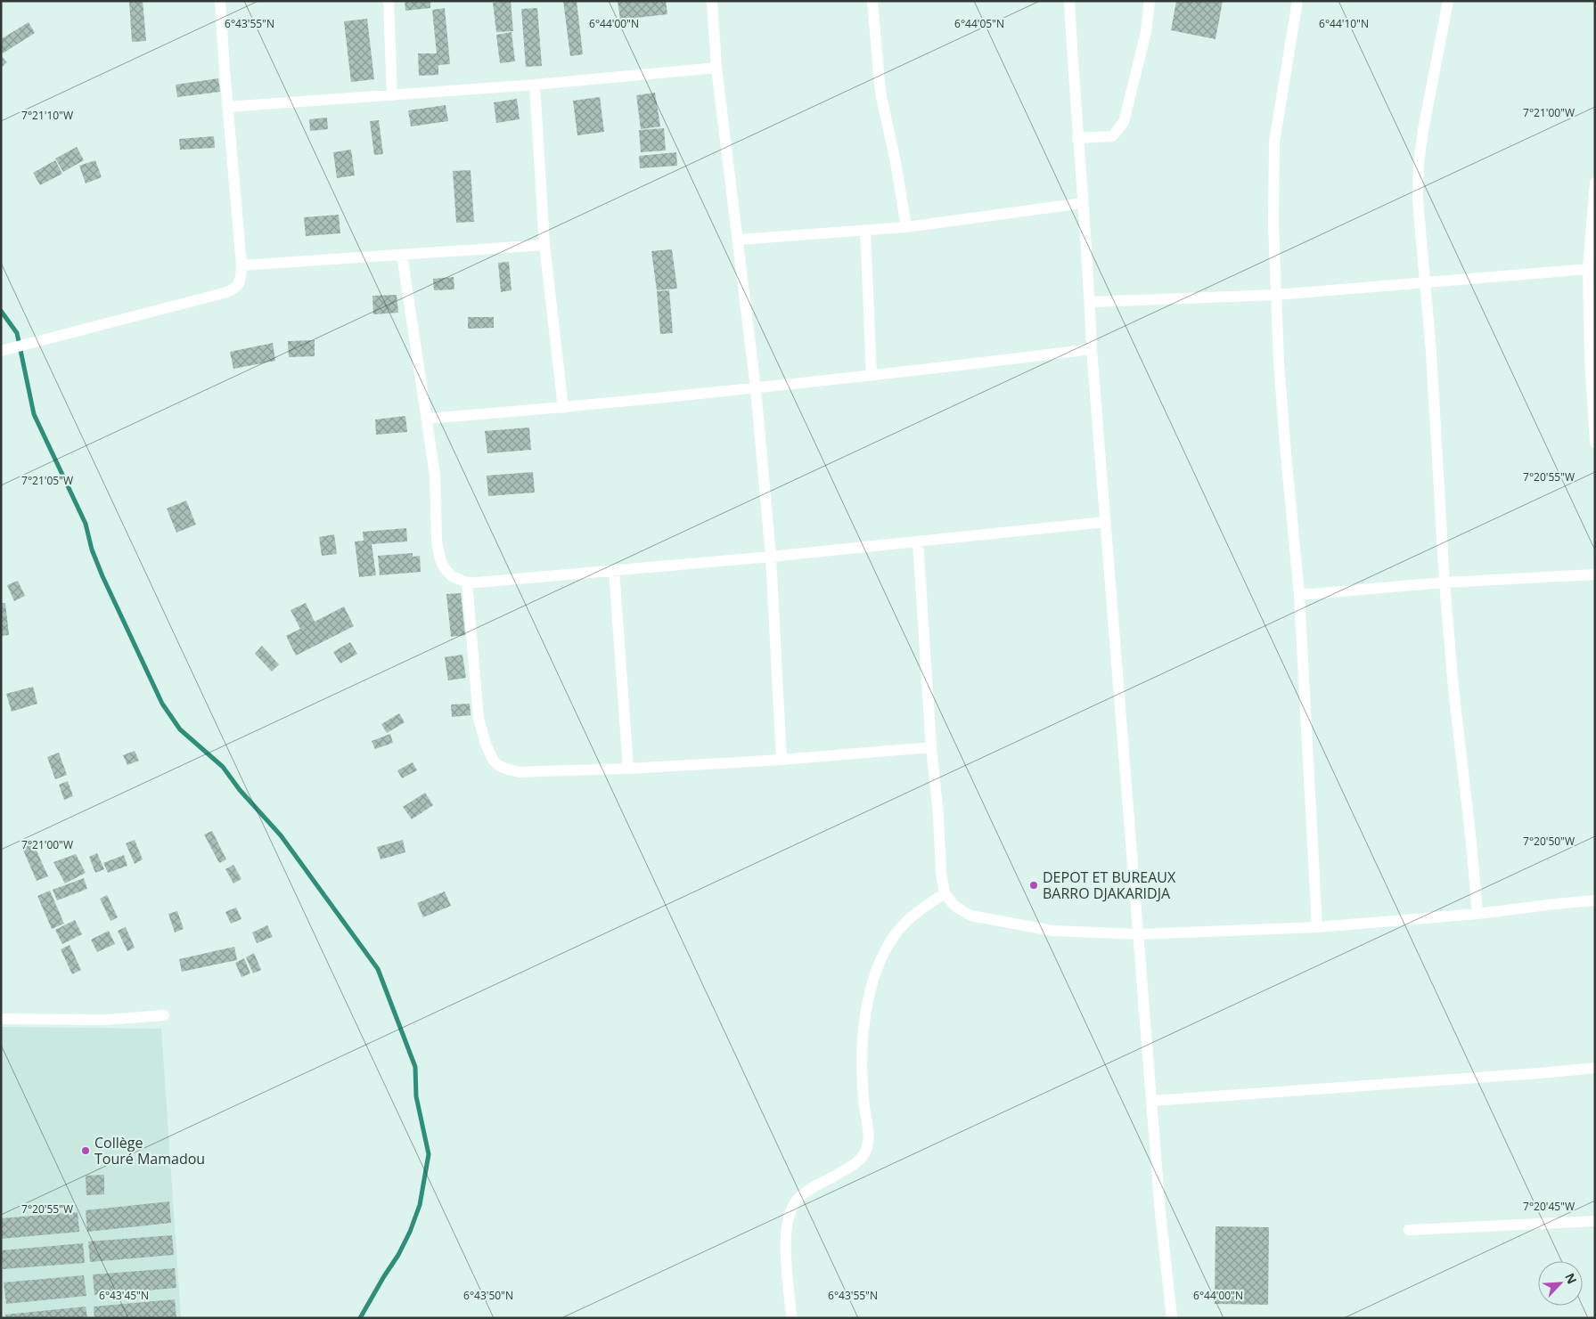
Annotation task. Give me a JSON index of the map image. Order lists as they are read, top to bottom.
{
  "places": ["DEPOT ET BUREAUX BARRO DJAKARIDJA", "Collège Touré Mamadou"],
  "north": "top right",
  "coordinates": [
    "6°43'55\"N",
    "6°44'00\"N",
    "6°44'05\"N",
    "6°44'10\"N",
    "7°21'00\"W",
    "7°21'10\"W",
    "7°20'55\"W",
    "7°21'05\"W",
    "7°20'50\"W",
    "7°20'45\"W",
    "6°43'45\"N",
    "6°43'50\"N"
  ]
}
